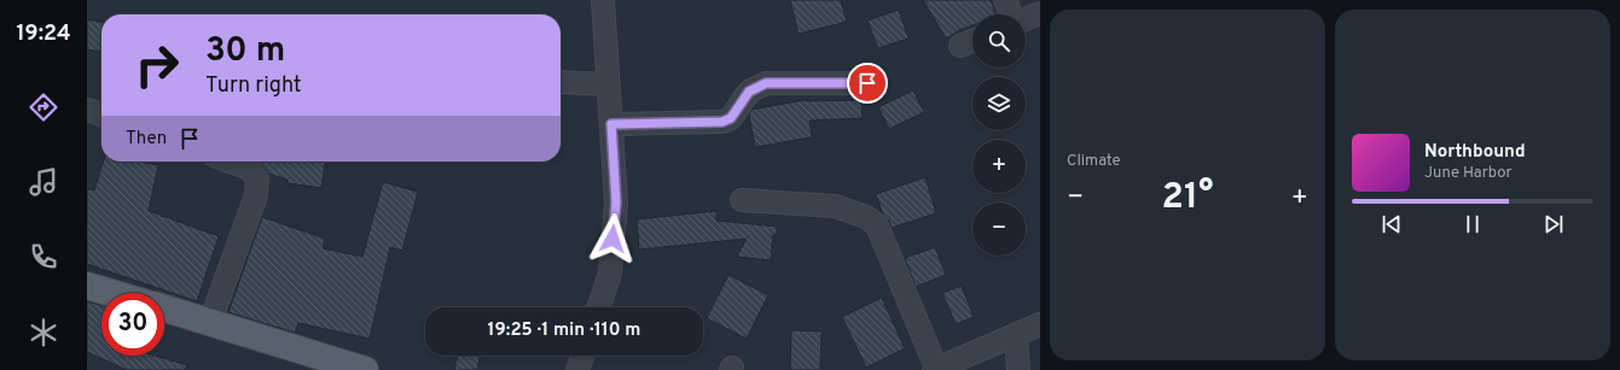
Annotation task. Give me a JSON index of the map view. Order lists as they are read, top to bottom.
{
  "page": {
    "tabs": "19:24",
    "tile": "Climate",
    "map_buttons": ["+", "−"],
    "turn": ["30 m", "Turn right"],
    "then": "Then",
    "song": ["Northbound", "June Harbor"],
    "heat": ["−", "21°", "+"],
    "limit": "30",
    "trip": "19:25 · 1 min · 110 m"
  }
}
